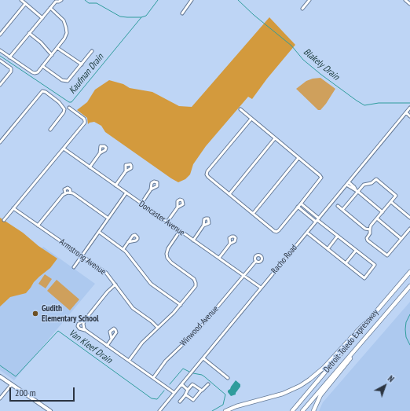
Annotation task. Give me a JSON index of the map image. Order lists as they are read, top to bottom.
{
  "streets": {
    "highway": ["Detroit-Toledo Expressway"],
    "street": [
      "Doncaster Avenue",
      "Armstrong Avenue",
      "Racho Road",
      "Winwood Avenue"
    ]
  },
  "crossings": [
    ["Doncaster Avenue", "Racho Road"],
    ["Doncaster Avenue", "Winwood Avenue"]
  ],
  "water": ["Blakely Drain", "Kaufman Drain", "Van Kleef Drain"],
  "places": ["Gudith Elementary School"],
  "scale_bar": "200 m",
  "north": "top right"
}
